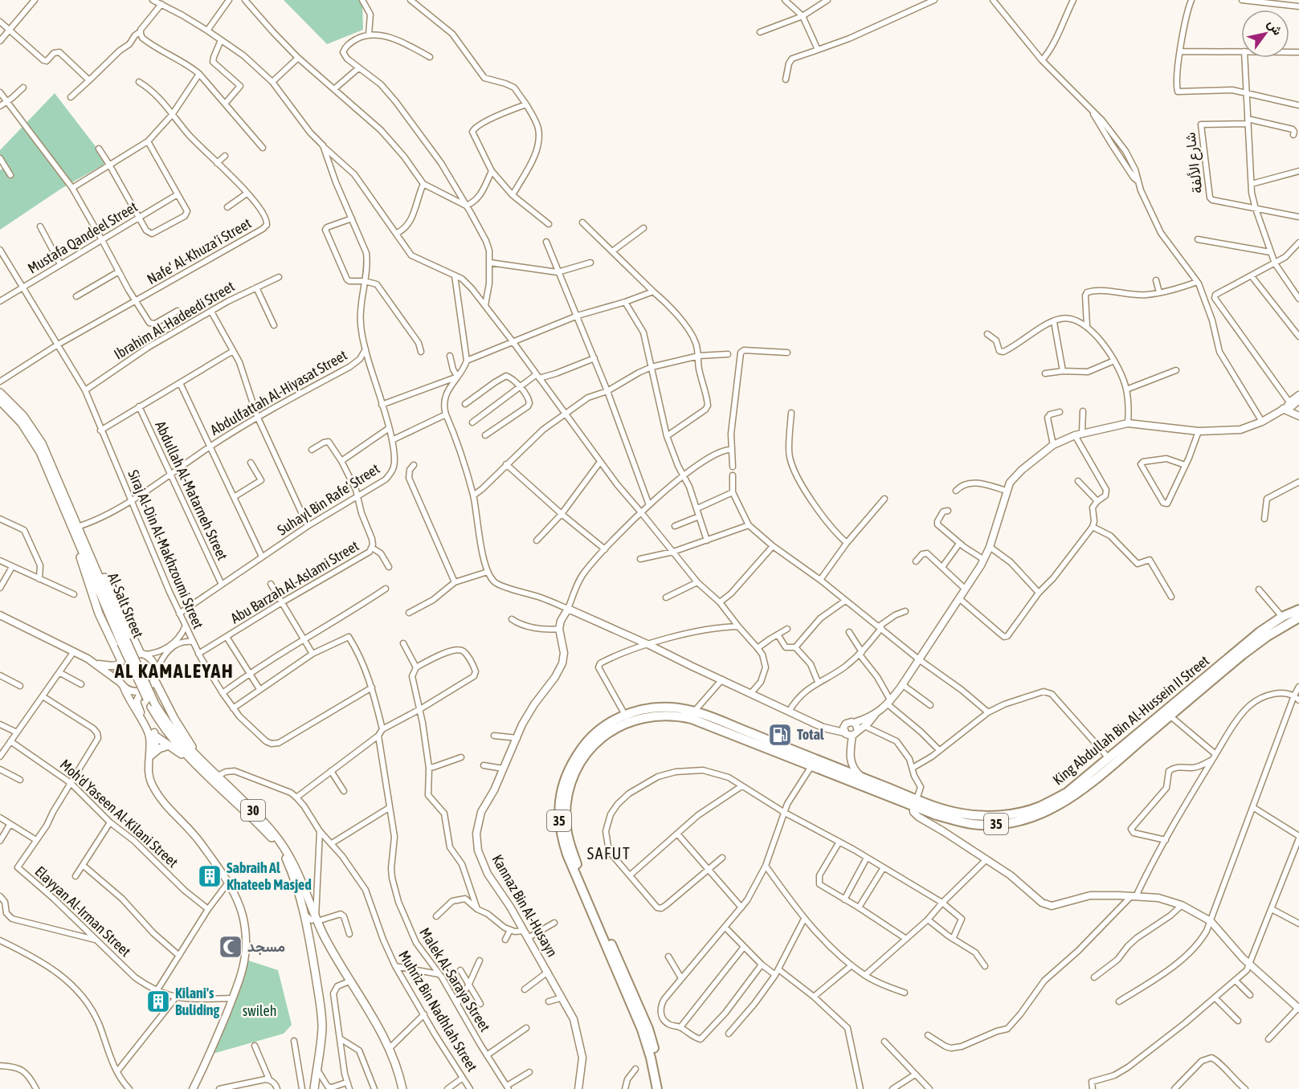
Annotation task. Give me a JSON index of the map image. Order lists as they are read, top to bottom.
{
  "streets": {
    "highway": ["King Abdullah Bin Al-Hussein II Street", "35"],
    "main road": ["Al-Salt Street", "30"],
    "street": [
      "شارع الألفة",
      "Mustafa Qandeel Street",
      "Nafe‘ Al-Khuza‘i Street",
      "Ibrahim Al-Hadeedi Street",
      "Abdulfattah Al-Hiyasat Street",
      "Abdullah Al-Matarneh Street",
      "Suhayl Bin Rafe‘ Street",
      "Siraj Al-Din Al-Makhzoumi Street",
      "Abu Barzah Al-Aslami Street",
      "Moh'd Yaseen Al-Kilani Street",
      "Kannaz Bin Al-Husayn",
      "Elayyan Al-Irman Street",
      "Malek Al-Saraya Street",
      "Muhriz Bin Nadhlah Street"
    ]
  },
  "crossings": [
    ["Mustafa Qandeel Street", "Siraj Al-Din Al-Makhzoumi Street"],
    ["Nafe‘ Al-Khuza‘i Street", "Siraj Al-Din Al-Makhzoumi Street"],
    ["Ibrahim Al-Hadeedi Street", "Siraj Al-Din Al-Makhzoumi Street"],
    ["Abdulfattah Al-Hiyasat Street", "Abdullah Al-Matarneh Street"],
    ["Abdulfattah Al-Hiyasat Street", "Suhayl Bin Rafe‘ Street"],
    ["Abdulfattah Al-Hiyasat Street", "Siraj Al-Din Al-Makhzoumi Street"],
    ["Abdulfattah Al-Hiyasat Street", "Al-Salt Street"],
    ["Abdullah Al-Matarneh Street", "Suhayl Bin Rafe‘ Street"],
    ["Suhayl Bin Rafe‘ Street", "Siraj Al-Din Al-Makhzoumi Street"],
    ["Suhayl Bin Rafe‘ Street", "Abu Barzah Al-Aslami Street"],
    ["Siraj Al-Din Al-Makhzoumi Street", "Abu Barzah Al-Aslami Street"],
    ["Al-Salt Street", "30"],
    ["Al-Salt Street", "Muhriz Bin Nadhlah Street"],
    ["Moh'd Yaseen Al-Kilani Street", "Elayyan Al-Irman Street"]
  ],
  "districts": ["AL KAMALEYAH", "SAFUT"],
  "parks": ["swileh"],
  "places": {
    "fuel station": ["Total"],
    "building": ["Sabraih Al Khateeb Masjed", "Kilani's Buliding"],
    "mosque": ["مسجد"]
  },
  "north": "top right"
}
